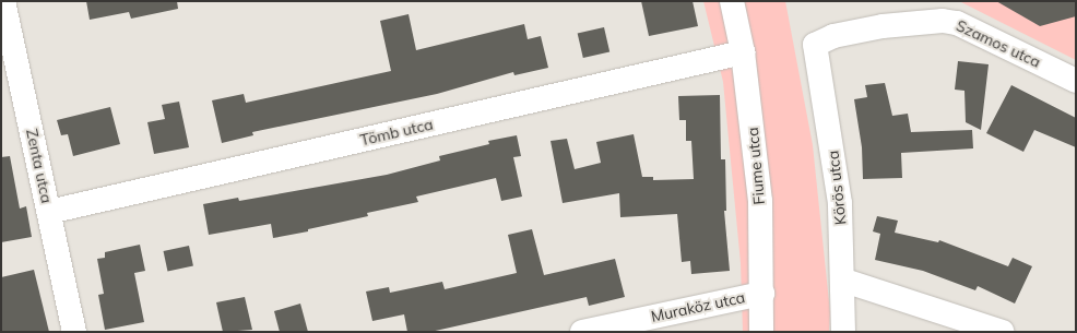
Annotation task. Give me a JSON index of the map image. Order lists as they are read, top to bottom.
{
  "streets": {
    "street": [
      "Szamos utca",
      "Tömb utca",
      "Zenta utca",
      "Fiume utca",
      "Körös utca",
      "Muraköz utca"
    ]
  },
  "crossings": [
    ["Szamos utca", "Körös utca"],
    ["Tömb utca", "Zenta utca"],
    ["Tömb utca", "Fiume utca"],
    ["Fiume utca", "Muraköz utca"]
  ]
}
